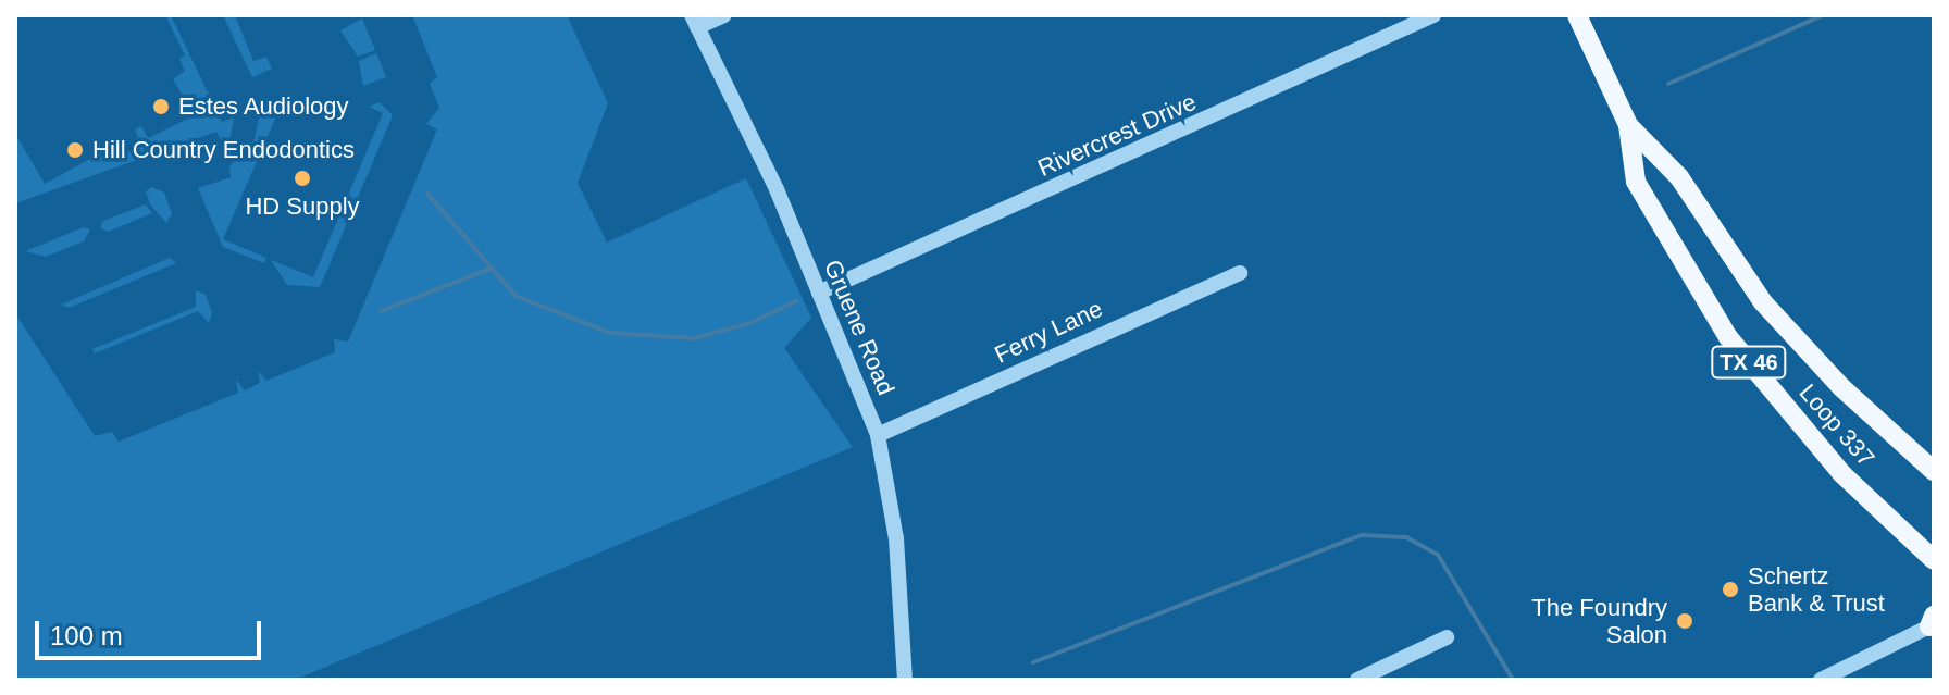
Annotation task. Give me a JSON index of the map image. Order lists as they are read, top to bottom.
{
  "streets": {
    "main road": ["TX 46", "Loop 337"],
    "street": ["Rivercrest Drive", "Gruene Road", "Ferry Lane"]
  },
  "crossings": [
    ["Rivercrest Drive", "Gruene Road"],
    ["Gruene Road", "Ferry Lane"]
  ],
  "places": [
    "Estes Audiology",
    "Hill Country Endodontics",
    "HD Supply",
    "Schertz Bank & Trust",
    "The Foundry Salon"
  ],
  "scale_bar": "100 m"
}
